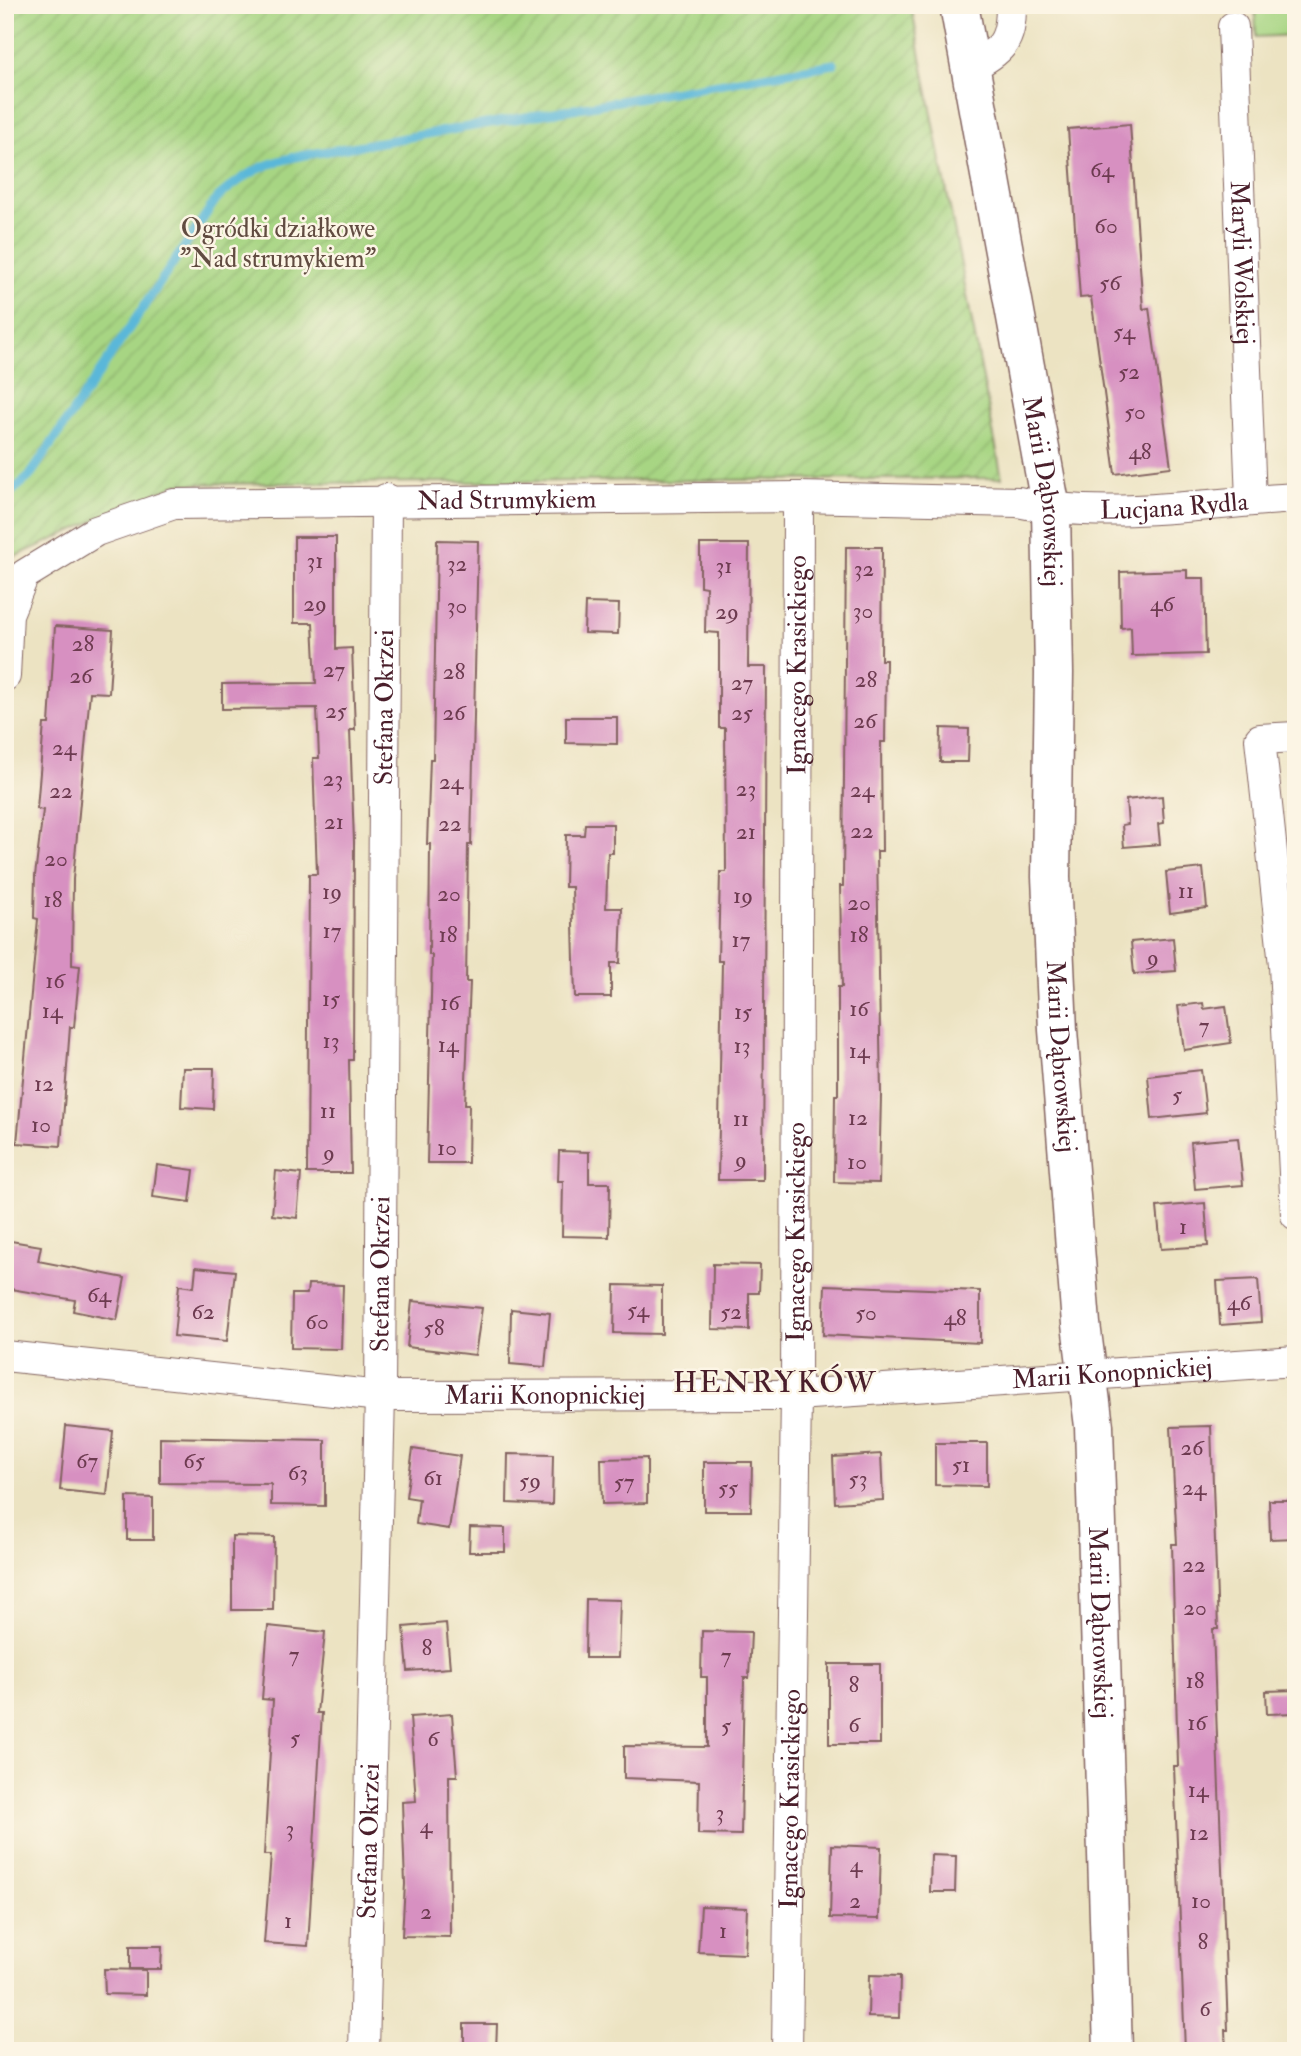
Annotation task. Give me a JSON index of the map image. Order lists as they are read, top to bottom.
{
  "streets": {
    "street": [
      "Maryli Wolskiej",
      "Marii Dąbrowskiej",
      "Nad Strumykiem",
      "Lucjana Rydla",
      "Ignacego Krasickiego",
      "Stefana Okrzei",
      "Marii Konopnickiej"
    ]
  },
  "crossings": [
    ["Maryli Wolskiej", "Lucjana Rydla"],
    ["Marii Dąbrowskiej", "Nad Strumykiem"],
    ["Marii Dąbrowskiej", "Lucjana Rydla"],
    ["Marii Dąbrowskiej", "Marii Konopnickiej"],
    ["Nad Strumykiem", "Lucjana Rydla"],
    ["Nad Strumykiem", "Ignacego Krasickiego"],
    ["Nad Strumykiem", "Stefana Okrzei"],
    ["Ignacego Krasickiego", "Marii Konopnickiej"],
    ["Stefana Okrzei", "Marii Konopnickiej"]
  ],
  "districts": ["HENRYKÓW"],
  "parks": ["Ogródki działkowe \"Nad strumykiem\""],
  "house_numbers": [
    "64",
    "60",
    "56",
    "54",
    "52",
    "50",
    "48",
    "31",
    "32",
    "31",
    "32",
    "29",
    "46",
    "30",
    "30",
    "29",
    "28",
    "27",
    "28",
    "26",
    "28",
    "27",
    "25",
    "26",
    "25",
    "26",
    "24",
    "23",
    "24",
    "23",
    "24",
    "22",
    "21",
    "22",
    "22",
    "21",
    "20",
    "11",
    "19",
    "20",
    "19",
    "18",
    "20",
    "17",
    "18",
    "18",
    "17",
    "9",
    "16",
    "15",
    "16",
    "16",
    "14",
    "15",
    "7",
    "13",
    "14",
    "13",
    "14",
    "12",
    "5",
    "11",
    "12",
    "11",
    "10",
    "10",
    "9",
    "9",
    "10",
    "1",
    "64",
    "46",
    "54",
    "62",
    "52",
    "50",
    "48",
    "60",
    "58",
    "26",
    "67",
    "65",
    "51",
    "63",
    "61",
    "53",
    "59",
    "57",
    "55",
    "24",
    "22",
    "20",
    "8",
    "7",
    "7",
    "18",
    "8",
    "16",
    "6",
    "5",
    "5",
    "6",
    "14",
    "3",
    "4",
    "3",
    "12",
    "4",
    "2",
    "10",
    "2",
    "1",
    "1",
    "8",
    "6"
  ]
}
